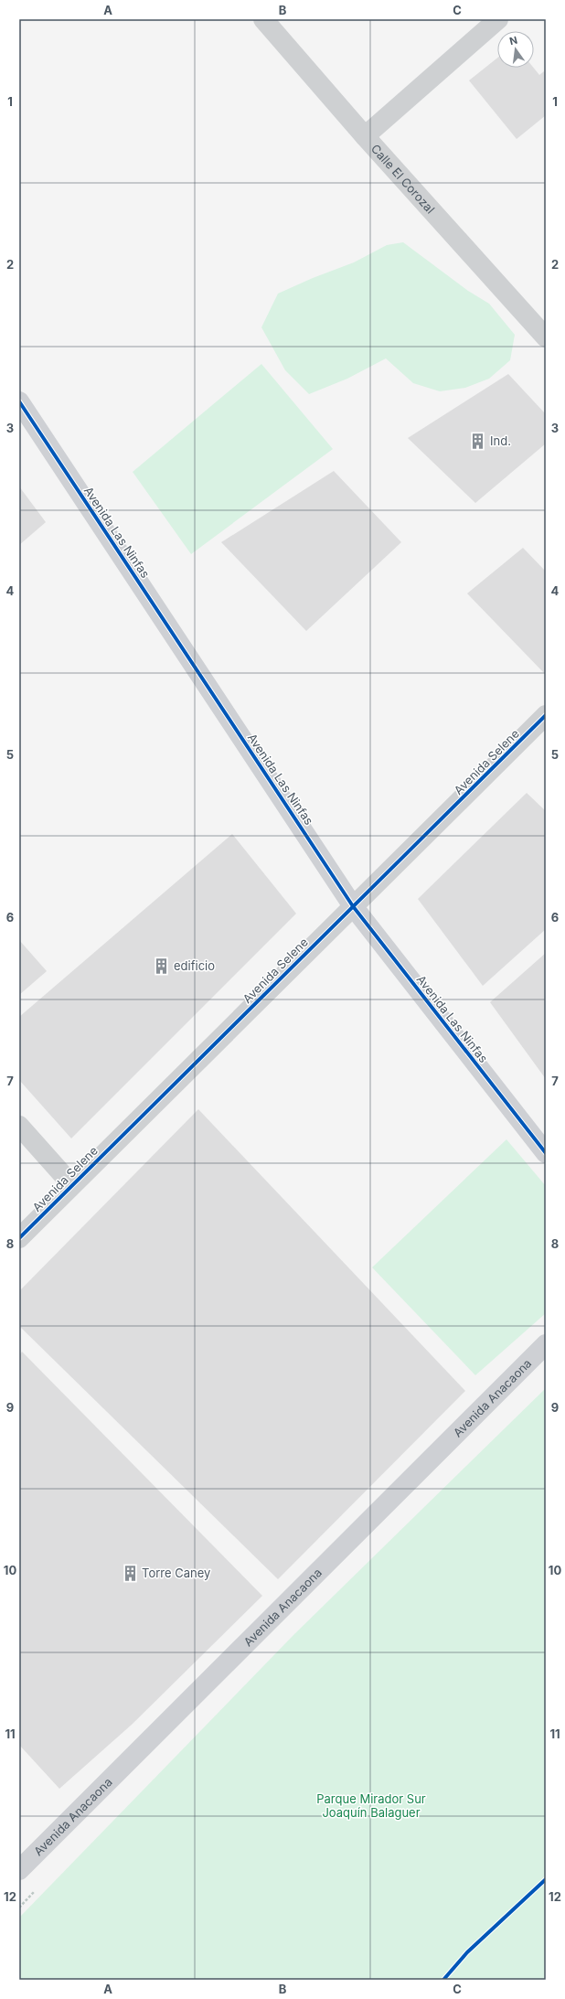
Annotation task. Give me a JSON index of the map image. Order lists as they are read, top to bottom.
{
  "streets": {
    "street": [
      "Calle El Corozal",
      "Avenida Las Ninfas",
      "Avenida Selene",
      "Avenida Anacaona"
    ]
  },
  "crossings": [
    ["Avenida Las Ninfas", "Avenida Selene"]
  ],
  "parks": ["Parque Mirador Sur Joaquín Balaguer"],
  "places": {
    "building": ["Ind.", "edificio", "Torre Caney"]
  },
  "north": "top",
  "grid": {
    "columns": ["A", "B", "C"],
    "rows": [
      "1",
      "2",
      "3",
      "4",
      "5",
      "6",
      "7",
      "8",
      "9",
      "10",
      "11",
      "12"
    ]
  }
}
